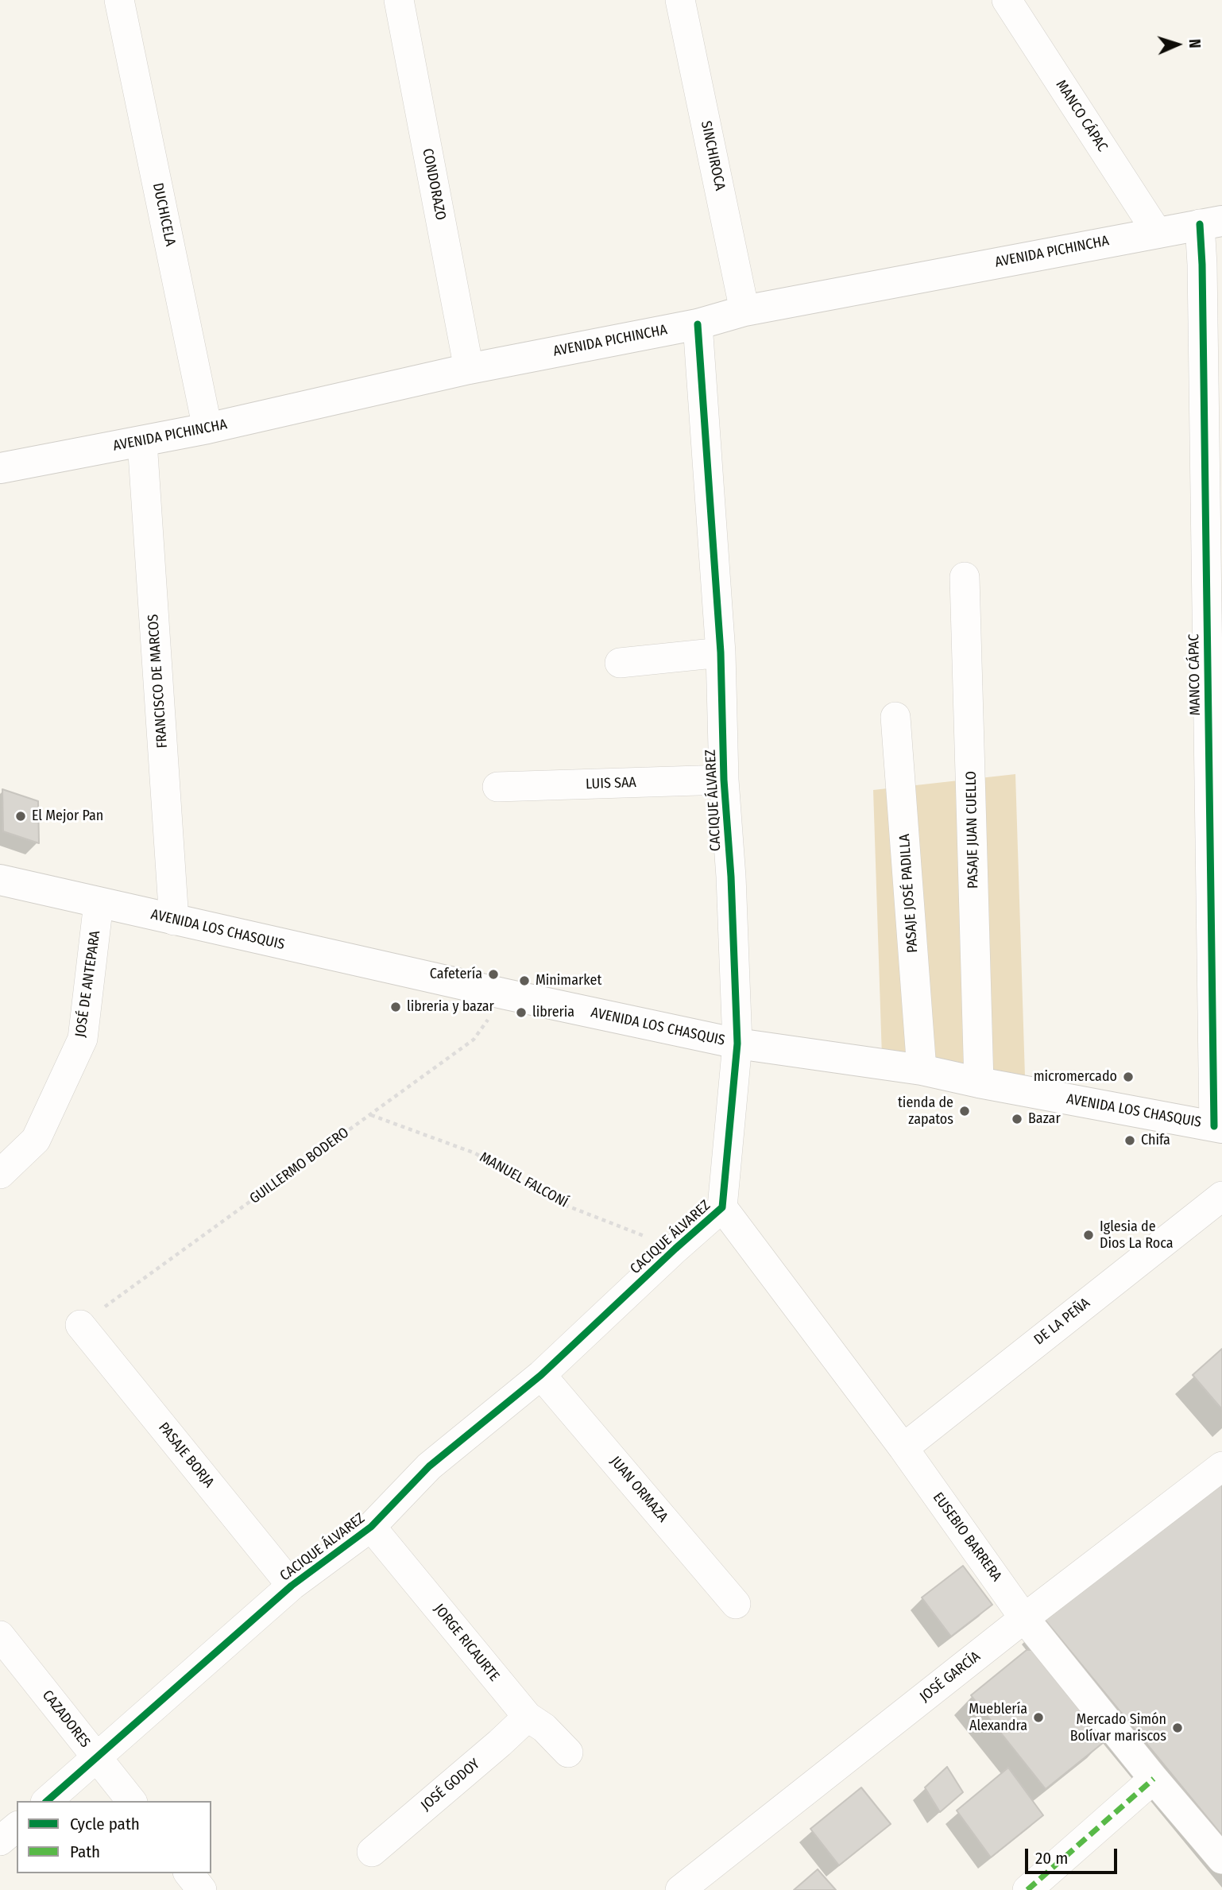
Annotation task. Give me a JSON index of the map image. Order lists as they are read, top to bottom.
{
  "streets": {
    "main road": ["AVENIDA PICHINCHA", "AVENIDA LOS CHASQUIS"],
    "street": [
      "MANCO CÁPAC",
      "SINCHIROCA",
      "CONDORAZO",
      "DUCHICELA",
      "FRANCISCO DE MARCOS",
      "LUIS SAA",
      "CACIQUE ÁLVAREZ",
      "PASAJE JUAN CUELLO",
      "PASAJE JOSÉ PADILLA",
      "JOSÉ DE ANTEPARA",
      "DE LA PEÑA",
      "PASAJE BORJA",
      "JUAN ORMAZA",
      "EUSEBIO BARRERA",
      "JORGE RICAURTE",
      "JOSÉ GARCÍA",
      "CAZADORES",
      "JOSÉ GODOY"
    ],
    "path": ["GUILLERMO BODERO", "MANUEL FALCONÍ"]
  },
  "crossings": [
    ["MANCO CÁPAC", "AVENIDA PICHINCHA"],
    ["MANCO CÁPAC", "AVENIDA LOS CHASQUIS"],
    ["SINCHIROCA", "AVENIDA PICHINCHA"],
    ["CONDORAZO", "AVENIDA PICHINCHA"],
    ["DUCHICELA", "AVENIDA PICHINCHA"],
    ["AVENIDA PICHINCHA", "FRANCISCO DE MARCOS"],
    ["AVENIDA PICHINCHA", "CACIQUE ÁLVAREZ"],
    ["FRANCISCO DE MARCOS", "AVENIDA LOS CHASQUIS"],
    ["LUIS SAA", "CACIQUE ÁLVAREZ"],
    ["CACIQUE ÁLVAREZ", "AVENIDA LOS CHASQUIS"],
    ["CACIQUE ÁLVAREZ", "MANUEL FALCONÍ"],
    ["CACIQUE ÁLVAREZ", "PASAJE BORJA"],
    ["CACIQUE ÁLVAREZ", "JUAN ORMAZA"],
    ["CACIQUE ÁLVAREZ", "EUSEBIO BARRERA"],
    ["CACIQUE ÁLVAREZ", "JORGE RICAURTE"],
    ["CACIQUE ÁLVAREZ", "CAZADORES"],
    ["PASAJE JUAN CUELLO", "AVENIDA LOS CHASQUIS"],
    ["PASAJE JOSÉ PADILLA", "AVENIDA LOS CHASQUIS"],
    ["AVENIDA LOS CHASQUIS", "JOSÉ DE ANTEPARA"],
    ["AVENIDA LOS CHASQUIS", "GUILLERMO BODERO"],
    ["GUILLERMO BODERO", "MANUEL FALCONÍ"],
    ["GUILLERMO BODERO", "PASAJE BORJA"],
    ["DE LA PEÑA", "EUSEBIO BARRERA"],
    ["EUSEBIO BARRERA", "JOSÉ GARCÍA"],
    ["JORGE RICAURTE", "JOSÉ GODOY"]
  ],
  "places": [
    "El Mejor Pan",
    "Cafetería",
    "Minimarket",
    "libreria y bazar",
    "libreria",
    "micromercado",
    "tienda de zapatos",
    "Bazar",
    "Chifa",
    "Iglesia de Dios La Roca",
    "Mueblería Alexandra",
    "Mercado Simón Bolívar mariscos"
  ],
  "legend": ["Cycle path", "Path"],
  "scale_bar": "20 m",
  "north": "right"
}
